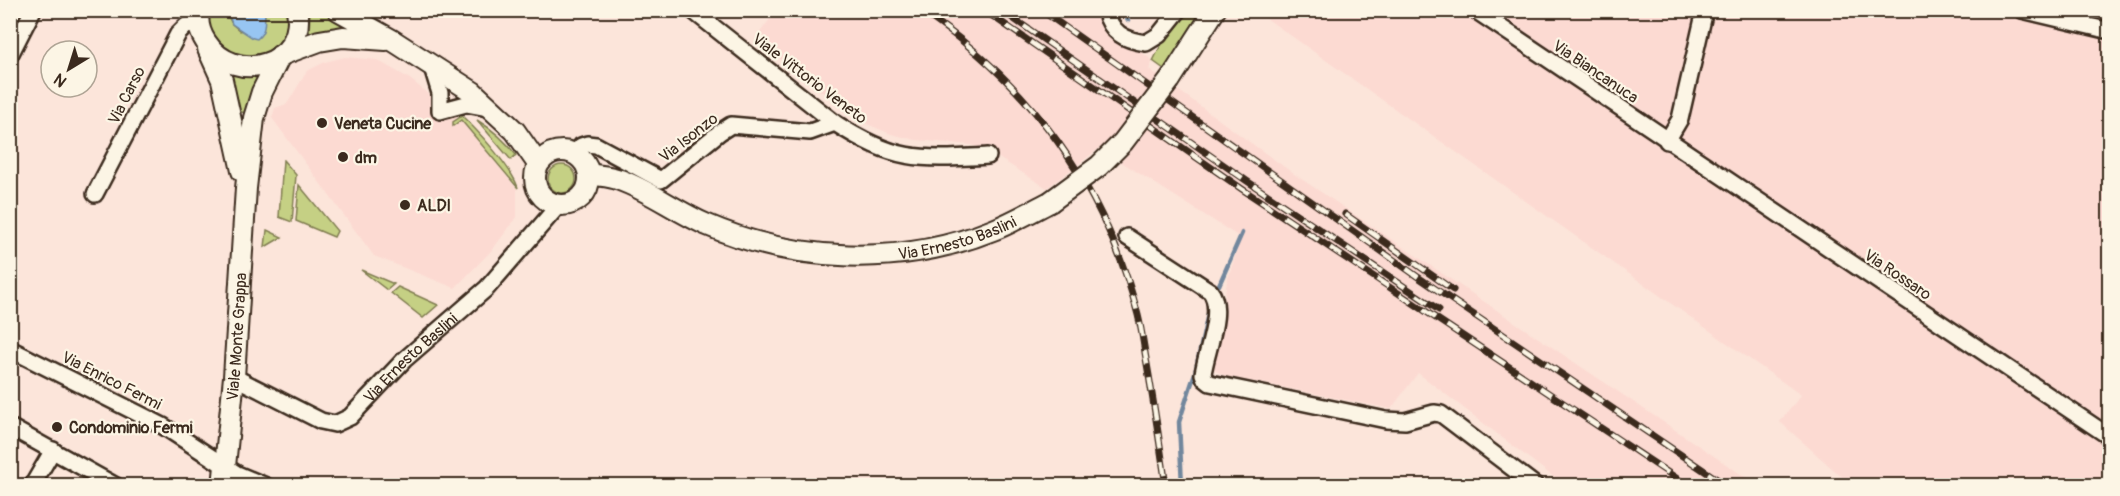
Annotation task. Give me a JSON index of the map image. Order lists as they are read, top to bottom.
{
  "streets": {
    "main road": ["Via Ernesto Baslini", "Viale Monte Grappa"],
    "street": [
      "Via Biancanuca",
      "Viale Vittorio Veneto",
      "Via Carso",
      "Via Isonzo",
      "Via Rossaro",
      "Via Enrico Fermi"
    ]
  },
  "crossings": [
    ["Via Biancanuca", "Via Rossaro"],
    ["Viale Vittorio Veneto", "Via Isonzo"],
    ["Via Carso", "Viale Monte Grappa"],
    ["Via Isonzo", "Via Ernesto Baslini"],
    ["Via Ernesto Baslini", "Viale Monte Grappa"],
    ["Viale Monte Grappa", "Via Enrico Fermi"]
  ],
  "places": [
    "Veneta Cucine",
    "dm",
    "ALDI",
    "Condominio Fermi"
  ],
  "north": "bottom left"
}
